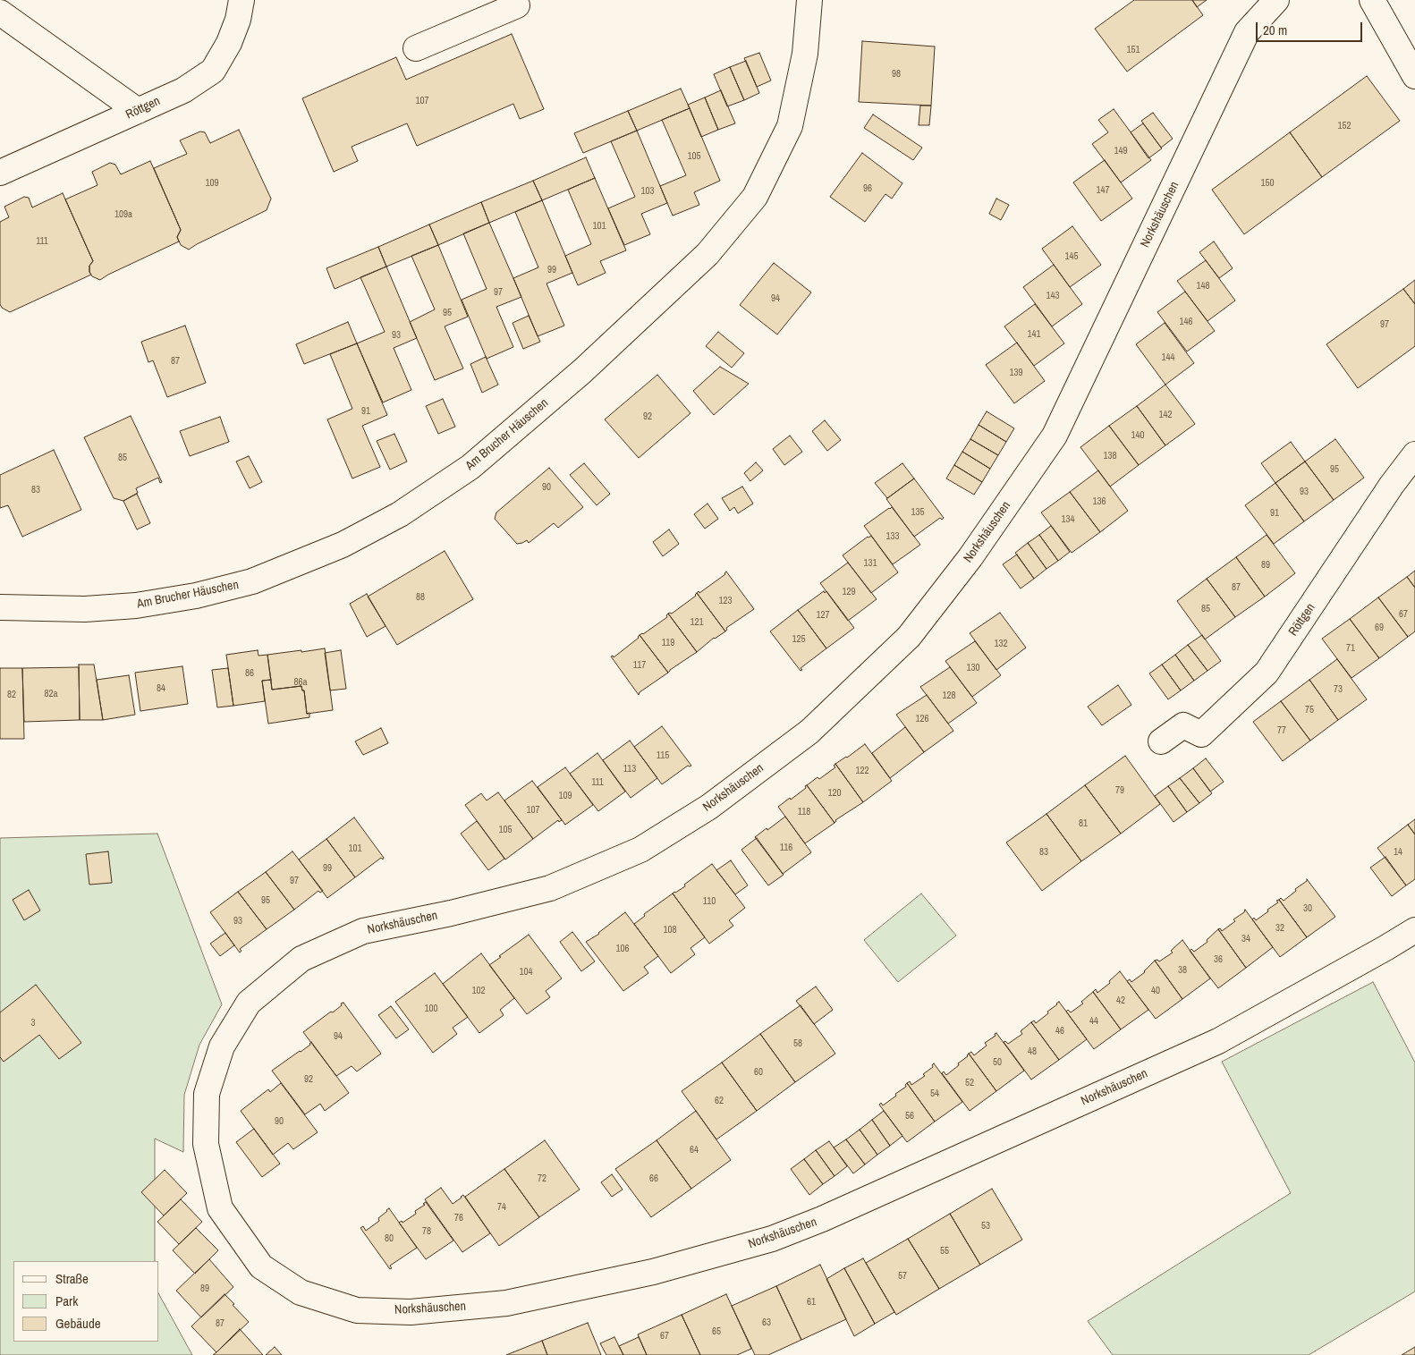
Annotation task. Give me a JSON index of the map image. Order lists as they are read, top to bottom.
{
  "streets": {
    "street": ["Röttgen", "Norkshäuschen", "Am Brucher Häuschen"]
  },
  "house_numbers": [
    "151",
    "98",
    "107",
    "152",
    "149",
    "105",
    "109",
    "150",
    "96",
    "147",
    "103",
    "109a",
    "101",
    "111",
    "145",
    "99",
    "148",
    "97",
    "143",
    "94",
    "95",
    "146",
    "97",
    "141",
    "93",
    "144",
    "87",
    "139",
    "91",
    "142",
    "92",
    "140",
    "138",
    "85",
    "95",
    "90",
    "83",
    "93",
    "136",
    "135",
    "91",
    "134",
    "133",
    "131",
    "89",
    "87",
    "129",
    "88",
    "123",
    "85",
    "67",
    "127",
    "121",
    "69",
    "125",
    "119",
    "132",
    "71",
    "117",
    "130",
    "86",
    "86a",
    "84",
    "73",
    "82a",
    "82",
    "128",
    "75",
    "126",
    "77",
    "115",
    "113",
    "122",
    "111",
    "79",
    "120",
    "109",
    "107",
    "118",
    "81",
    "105",
    "116",
    "101",
    "83",
    "14",
    "99",
    "97",
    "95",
    "110",
    "30",
    "93",
    "32",
    "108",
    "34",
    "106",
    "36",
    "38",
    "104",
    "102",
    "40",
    "42",
    "100",
    "44",
    "3",
    "46",
    "94",
    "58",
    "48",
    "50",
    "60",
    "92",
    "52",
    "54",
    "62",
    "56",
    "90",
    "64",
    "72",
    "66",
    "74",
    "76",
    "53",
    "78",
    "80",
    "55",
    "57",
    "89",
    "61",
    "63",
    "87",
    "65",
    "67"
  ],
  "legend": ["Straße", "Park", "Gebäude"],
  "scale_bar": "20 m"
}
